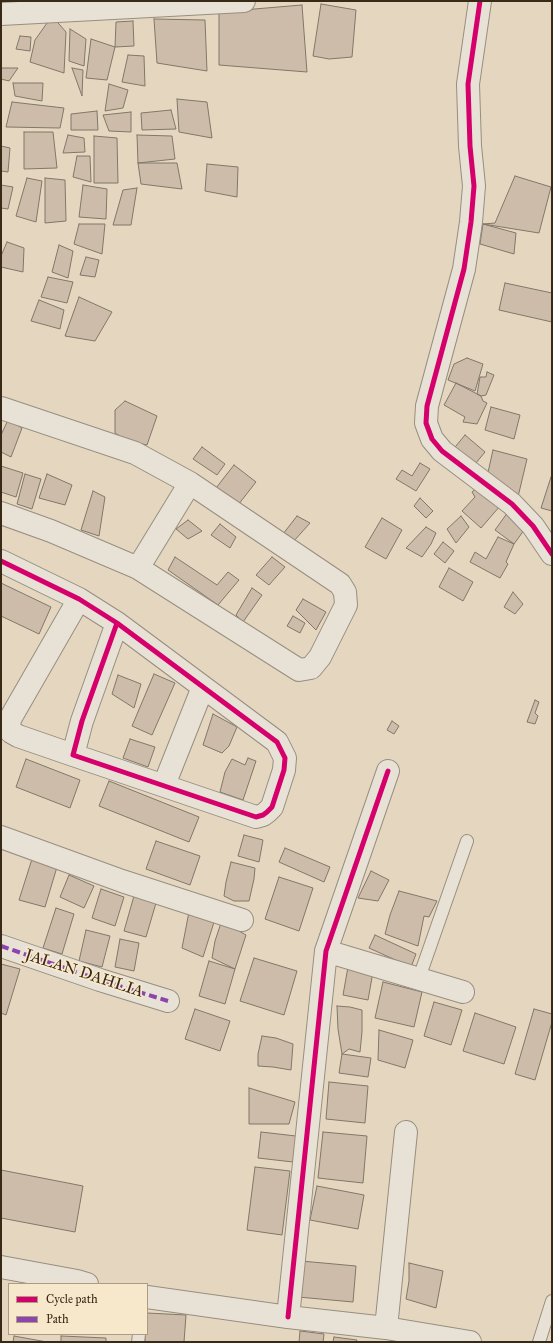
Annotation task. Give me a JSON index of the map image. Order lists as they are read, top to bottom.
{
  "streets": {
    "street": ["JALAN DAHLIA"]
  },
  "legend": ["Cycle path", "Path"]
}
